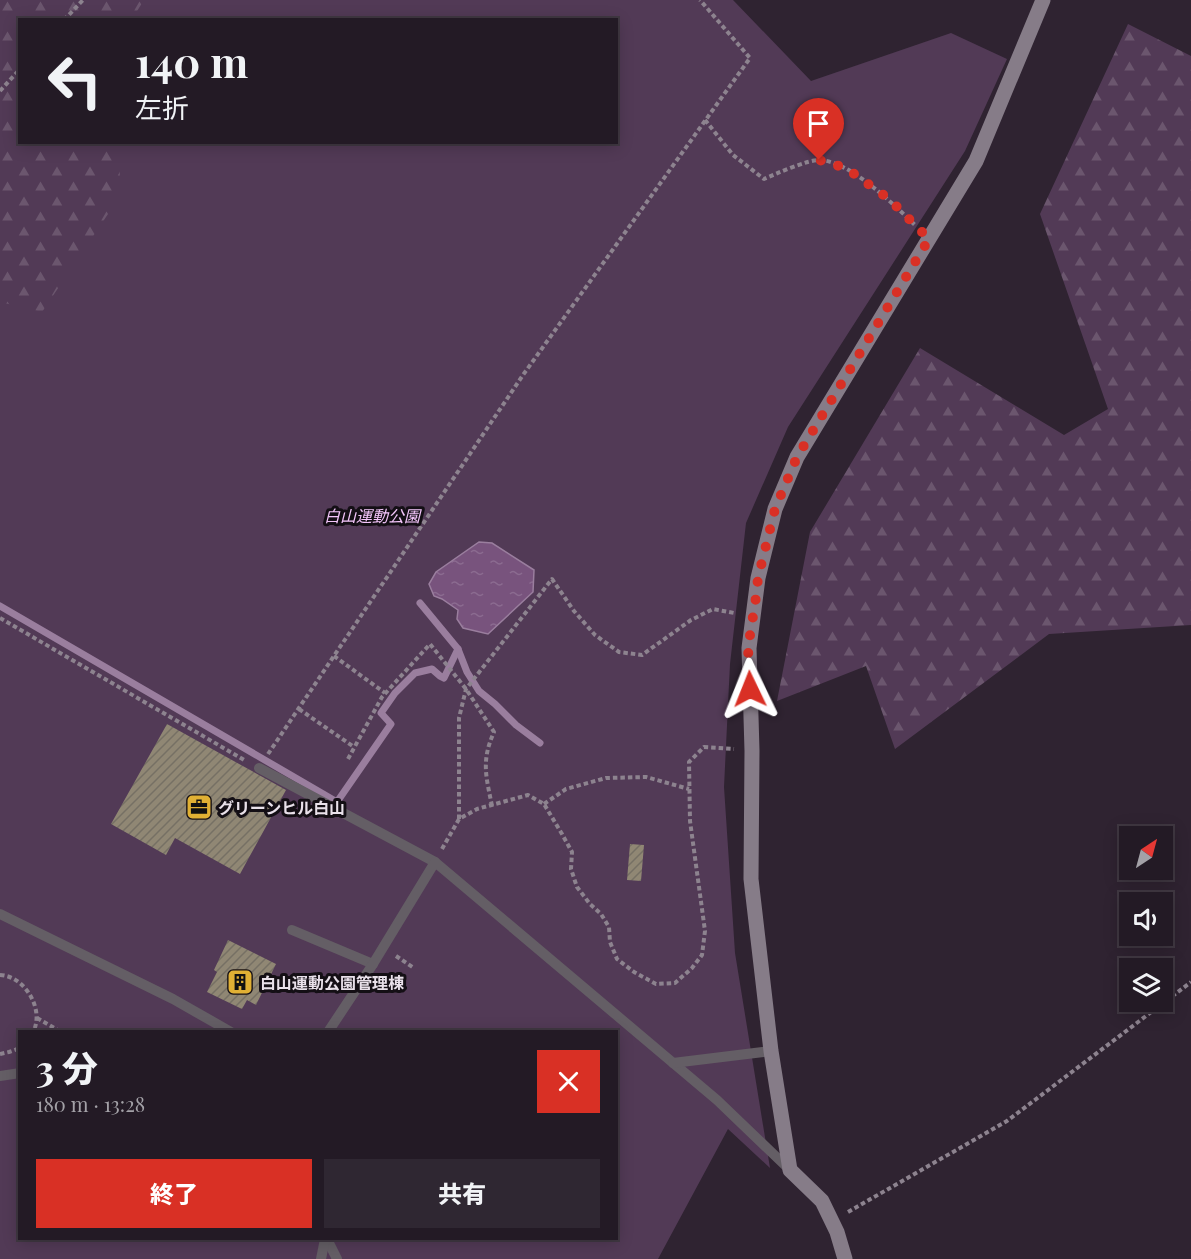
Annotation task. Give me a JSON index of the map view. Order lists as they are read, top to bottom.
{
  "parks": ["白山運動公園"],
  "places": {
    "office": ["グリーンヒル白山"],
    "building": ["白山運動公園管理棟"]
  },
  "north": "top right",
  "page": {
    "turn": ["140 m", "左折"],
    "heading": ["3 分", "180 m · 13:28"],
    "buttons": ["終了", "共有"]
  }
}
